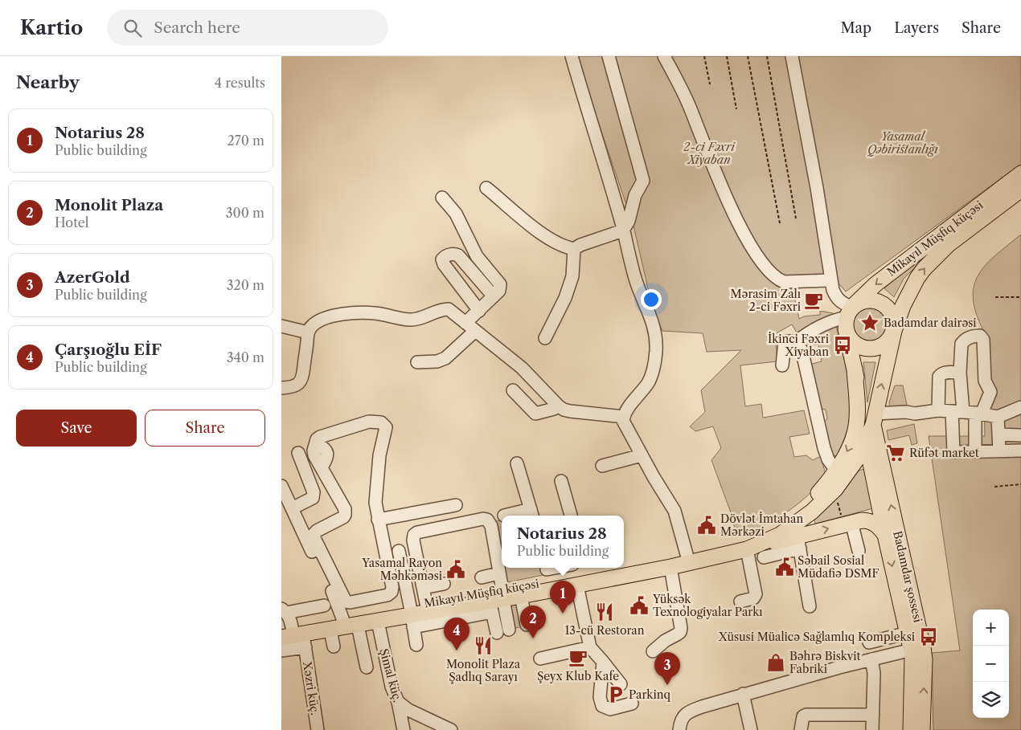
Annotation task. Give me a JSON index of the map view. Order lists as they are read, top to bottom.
{
  "streets": {
    "main road": ["Mikayıl Müşfiq küçəsi", "Badamdar şossesi"],
    "street": ["Şimal küç.", "Xəzri küç."]
  },
  "crossings": [
    ["Mikayıl Müşfiq küçəsi", "Badamdar şossesi"],
    ["Mikayıl Müşfiq küçəsi", "Şimal küç."],
    ["Mikayıl Müşfiq küçəsi", "Xəzri küç."]
  ],
  "parks": ["Yasamal Qəbiristanlığı", "2-ci Fəxri Xiyaban"],
  "places": {
    "cafe": ["Mərasim Zalı 2-ci Fəxri", "Şeyx Klub Kafe"],
    "place": ["Badamdar dairəsi"],
    "bus stop": ["İkinci Fəxri Xiyaban", "Xüsusi Müalicə Sağlamlıq Kompleksi"],
    "supermarket": ["Rüfət market"],
    "public building": [
      "Dövlət İmtahan Mərkəzi",
      "Səbail Sosial Müdafiə DSMF",
      "Yasamal Rayon Məhkəməsi",
      "Yüksək Texnologiyalar Parkı"
    ],
    "restaurant": ["13-cü Restoran", "Monolit Plaza Şadlıq Sarayı"],
    "shop": ["Bəhrə Biskvit Fabriki"],
    "parking": ["Parkinq"]
  },
  "page": {
    "header": "Kartio",
    "search": "Search here",
    "nav": ["Map", "Layers", "Share"],
    "heading": ["Nearby", "4 results"],
    "list": [
      {
        "mark": "1",
        "name": "Notarius 28",
        "note": "Public building",
        "value": "270 m"
      },
      {
        "mark": "2",
        "name": "Monolit Plaza",
        "note": "Hotel",
        "value": "300 m"
      },
      {
        "mark": "3",
        "name": "AzerGold",
        "note": "Public building",
        "value": "320 m"
      },
      {
        "mark": "4",
        "name": "Çarşıoğlu EİF",
        "note": "Public building",
        "value": "340 m"
      }
    ],
    "buttons": ["Save", "Share"],
    "popup": ["Notarius 28", "Public building"],
    "pins": [
      "1",
      "2",
      "4",
      "3"
    ],
    "map_buttons": ["+", "−"]
  }
}
